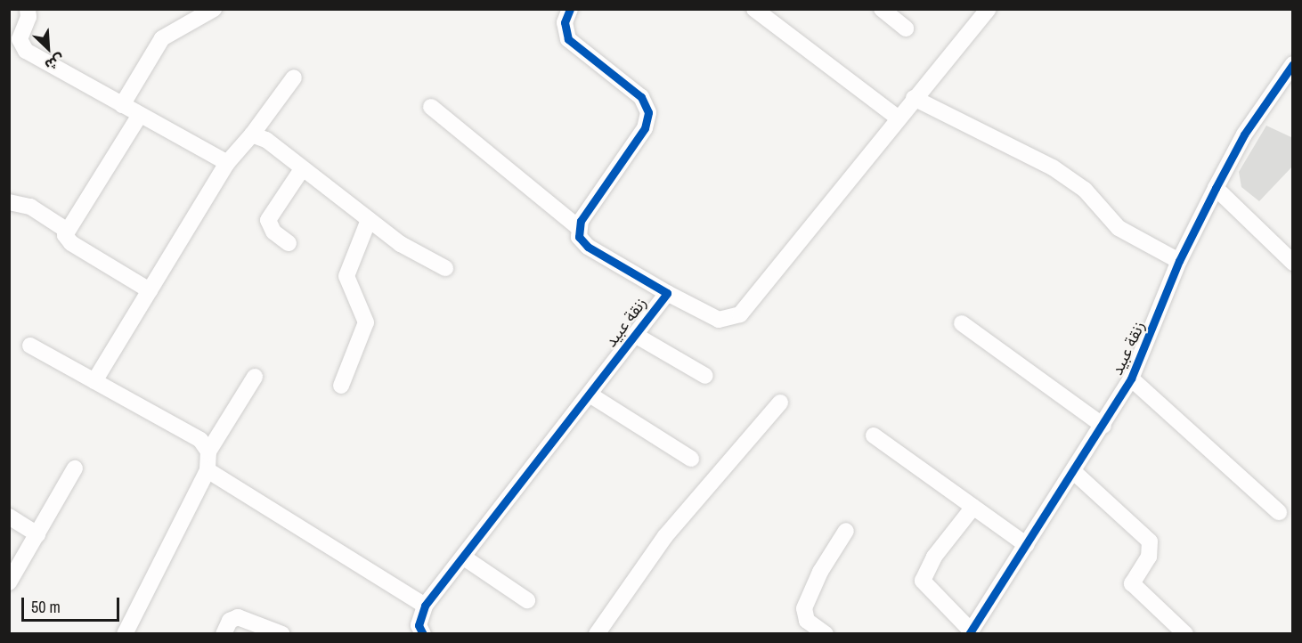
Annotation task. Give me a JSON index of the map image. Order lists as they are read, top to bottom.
{
  "streets": {
    "street": ["زنقة عبيد"]
  },
  "scale_bar": "50 m",
  "north": "bottom right"
}
